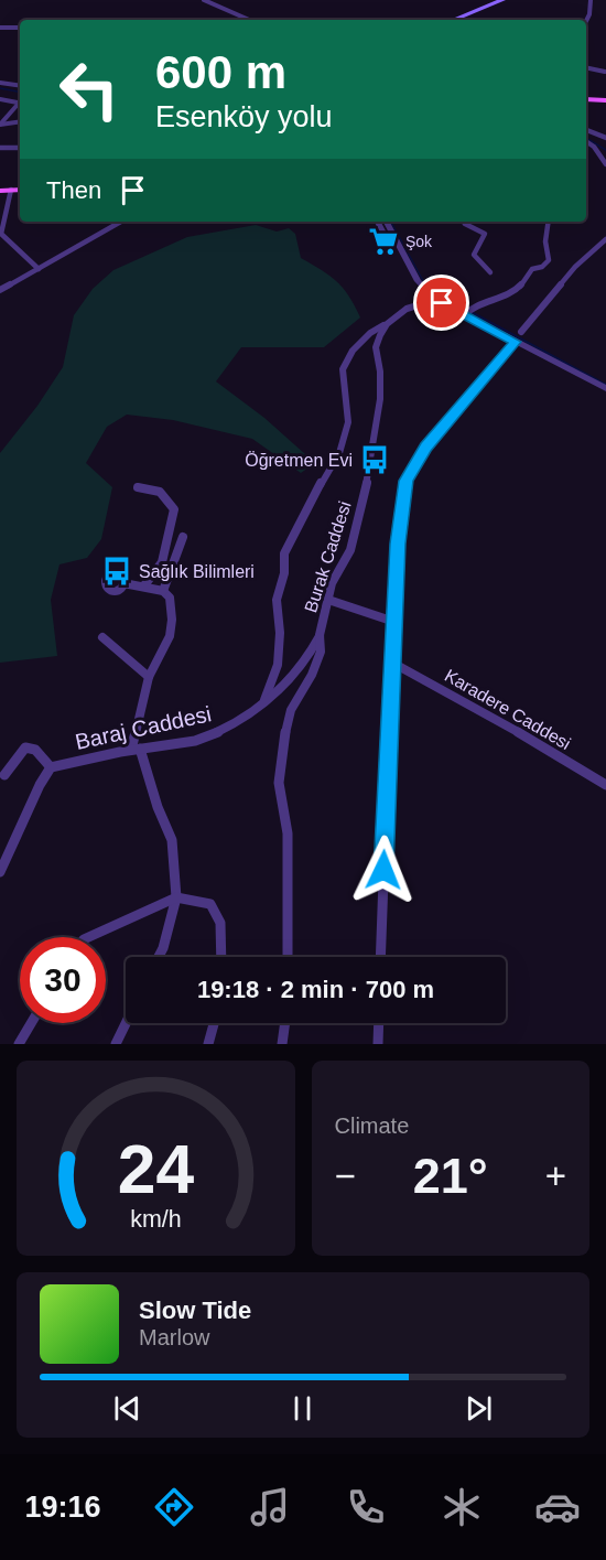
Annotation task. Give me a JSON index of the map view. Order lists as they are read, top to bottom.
{
  "streets": {
    "street": ["Burak Caddesi", "Karadere Caddesi", "Baraj Caddesi"]
  },
  "crossings": [
    ["Burak Caddesi", "Baraj Caddesi"]
  ],
  "places": {
    "supermarket": ["Şok"],
    "bus stop": ["Öğretmen Evi", "Sağlık Bilimleri"]
  },
  "page": {
    "turn": ["600 m", "Esenköy yolu"],
    "then": "Then",
    "limit": "30",
    "trip": "19:18 · 2 min · 700 m",
    "tile": "Climate",
    "heat": ["−", "21°", "+"],
    "song": ["Slow Tide", "Marlow"],
    "tabs": "19:16",
    "gauge": ["24", "km/h"]
  }
}
